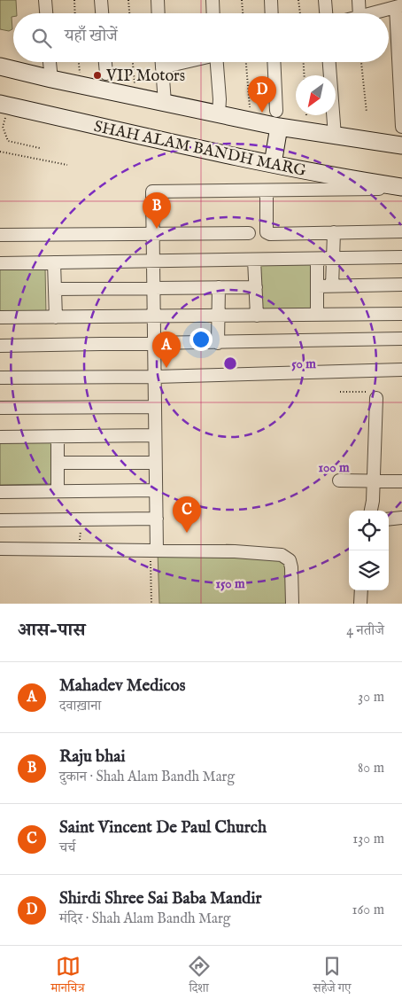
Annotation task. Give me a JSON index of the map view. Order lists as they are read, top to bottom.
{
  "streets": {
    "street": ["SHAH ALAM BANDH MARG"]
  },
  "places": ["VIP Motors"],
  "north": "bottom left",
  "page": {
    "search": "यहाँ खोजें",
    "pins": [
      "D",
      "B",
      "A",
      "C"
    ],
    "heading": ["आस-पास", "4 नतीजे"],
    "list": [
      {
        "mark": "A",
        "name": "Mahadev Medicos",
        "note": "दवाख़ाना",
        "value": "30 m"
      },
      {
        "mark": "B",
        "name": "Raju bhai",
        "note": "दुकान · Shah Alam Bandh Marg",
        "value": "80 m"
      },
      {
        "mark": "C",
        "name": "Saint Vincent De Paul Church",
        "note": "चर्च",
        "value": "130 m"
      },
      {
        "mark": "D",
        "name": "Shirdi Shree Sai Baba Mandir",
        "note": "मंदिर · Shah Alam Bandh Marg",
        "value": "160 m"
      }
    ],
    "nav": ["मानचित्र", "दिशा", "सहेजे गए"]
  },
  "rings": ["50 m", "100 m", "150 m"]
}
